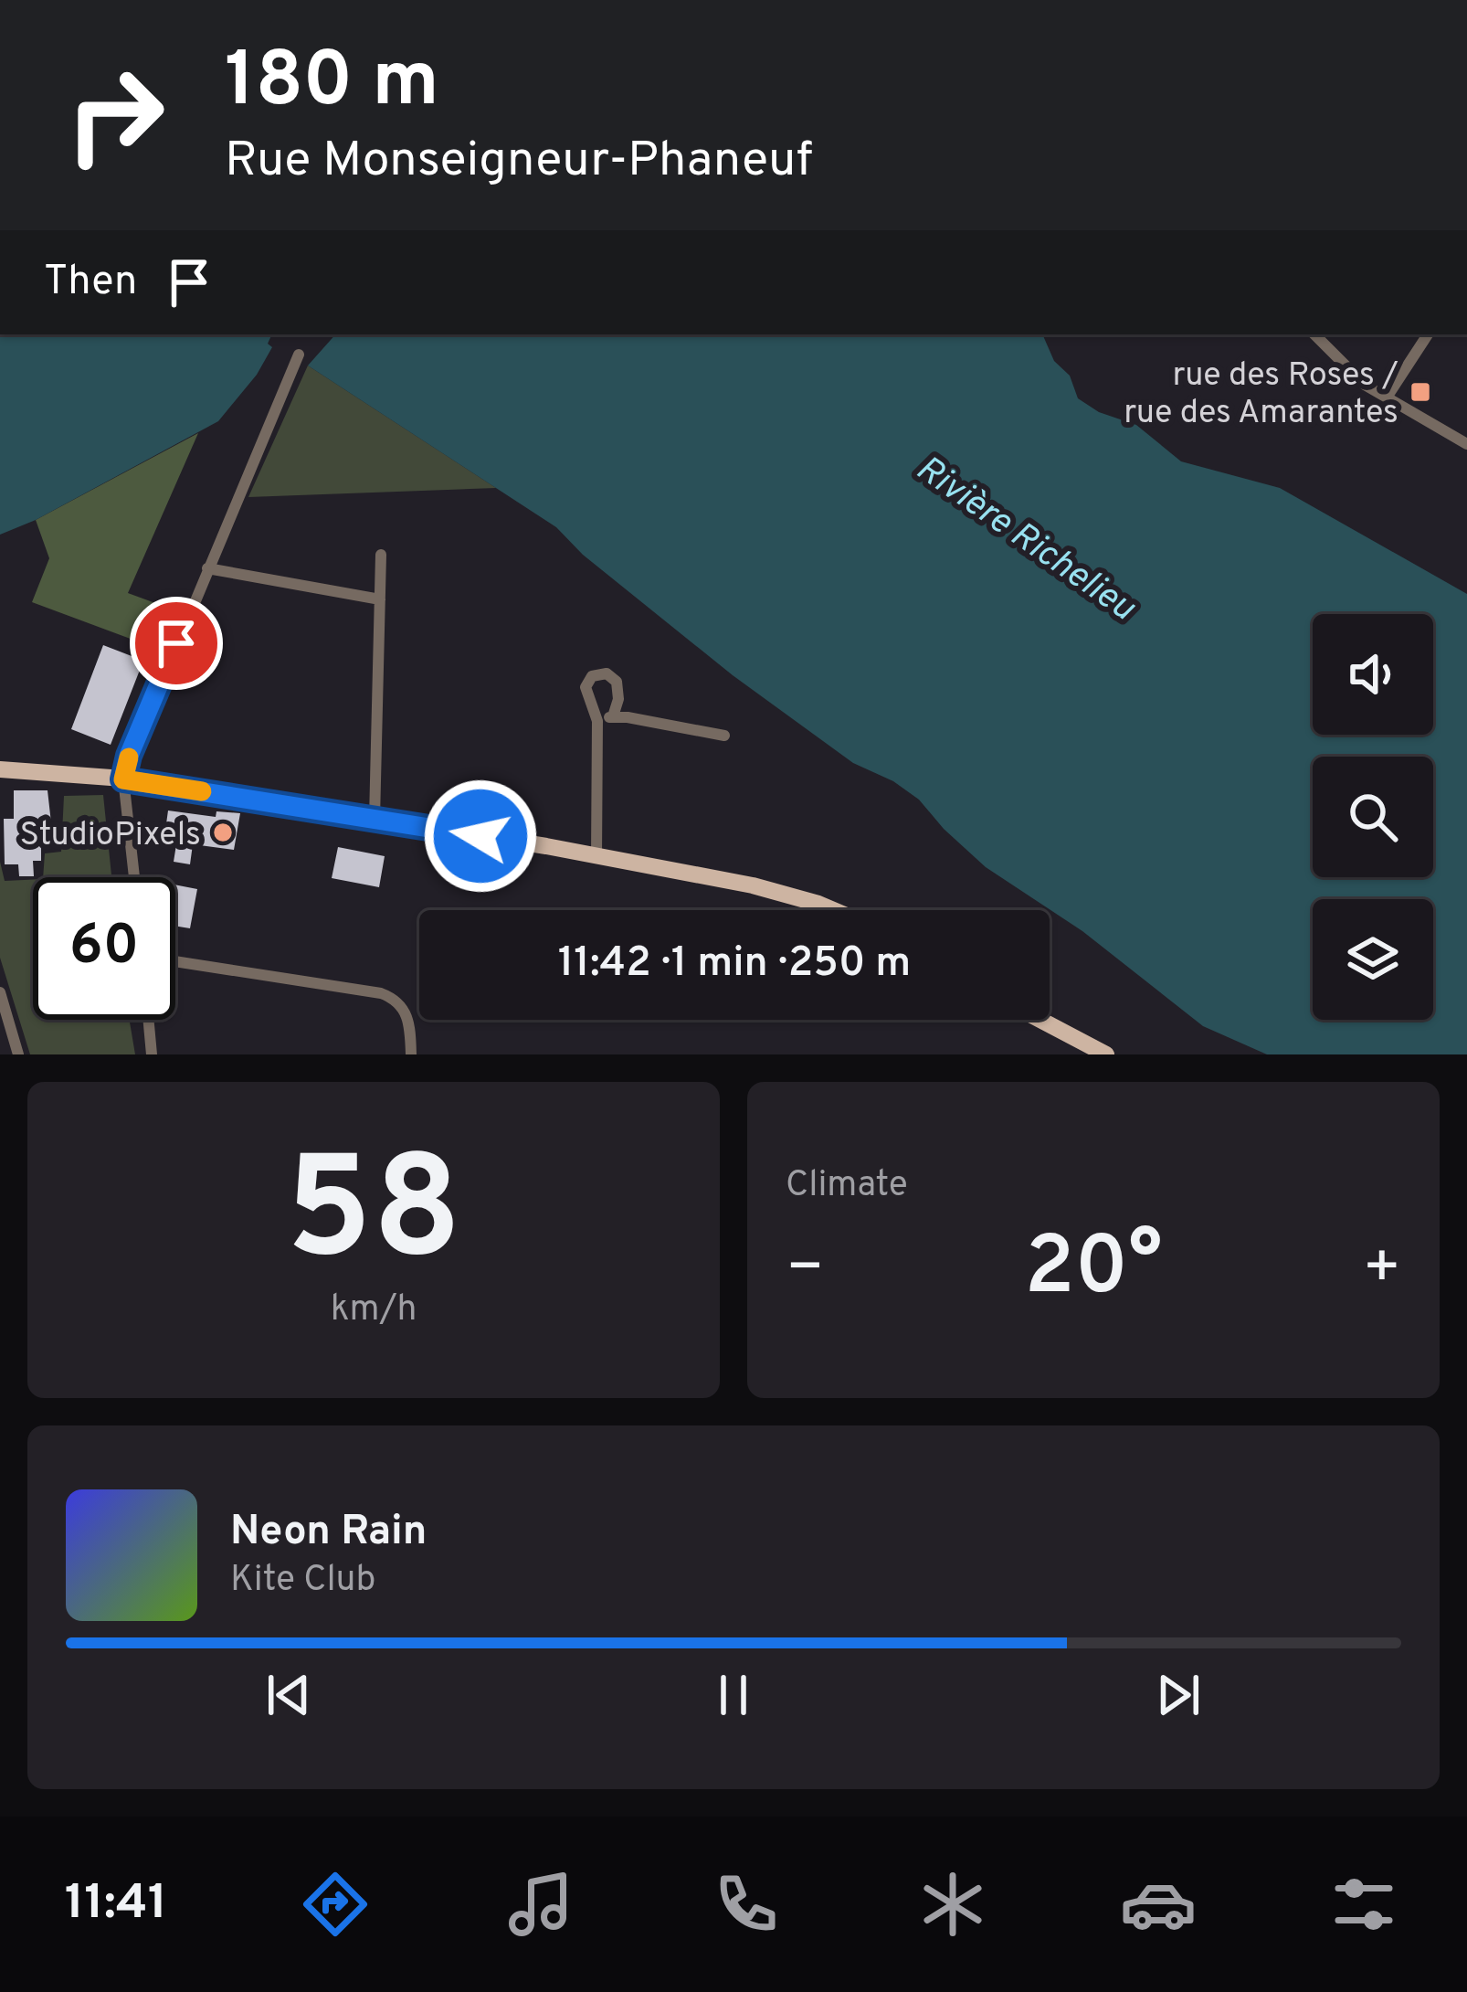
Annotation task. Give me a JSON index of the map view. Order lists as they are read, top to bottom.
{
  "water": ["Rivière Richelieu"],
  "places": {
    "transit": ["rue des Roses / rue des Amarantes"],
    "other": ["StudioPixels"]
  },
  "page": {
    "turn": ["180 m", "Rue Monseigneur-Phaneuf"],
    "then": "Then",
    "limit": "60",
    "trip": "11:42 · 1 min · 250 m",
    "tile": [
      ["58", "km/h"],
      "Climate"
    ],
    "heat": ["−", "20°", "+"],
    "song": ["Neon Rain", "Kite Club"],
    "tabs": "11:41"
  }
}
